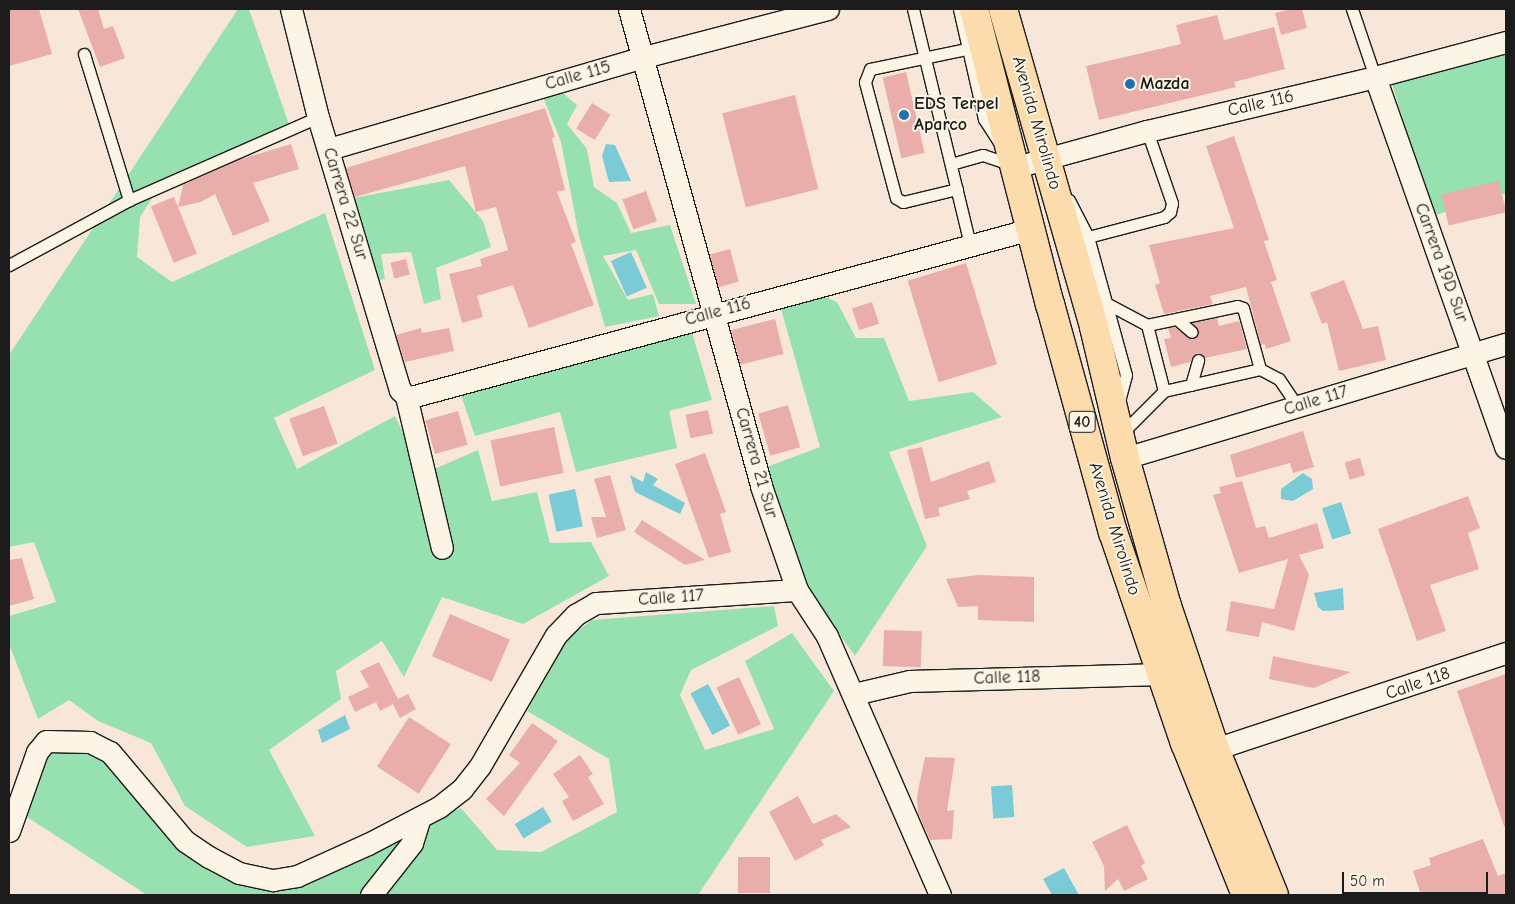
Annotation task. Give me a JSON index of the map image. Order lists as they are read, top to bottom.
{
  "streets": {
    "main road": ["Avenida Mirolindo", "40"],
    "street": [
      "Calle 115",
      "Calle 116",
      "Carrera 22 Sur",
      "Carrera 19D Sur",
      "Calle 117",
      "Carrera 21 Sur",
      "Calle 118"
    ]
  },
  "crossings": [
    ["Calle 115", "Carrera 22 Sur"],
    ["Calle 115", "Carrera 21 Sur"],
    ["Calle 116", "Avenida Mirolindo"],
    ["Calle 116", "Carrera 22 Sur"],
    ["Calle 116", "Carrera 19D Sur"],
    ["Calle 116", "Carrera 21 Sur"],
    ["Avenida Mirolindo", "Calle 117"],
    ["Avenida Mirolindo", "Calle 118"],
    ["Carrera 19D Sur", "Calle 117"],
    ["Calle 117", "Carrera 21 Sur"],
    ["Carrera 21 Sur", "Calle 118"]
  ],
  "places": ["Mazda", "EDS Terpel Aparco"],
  "scale_bar": "50 m"
}
